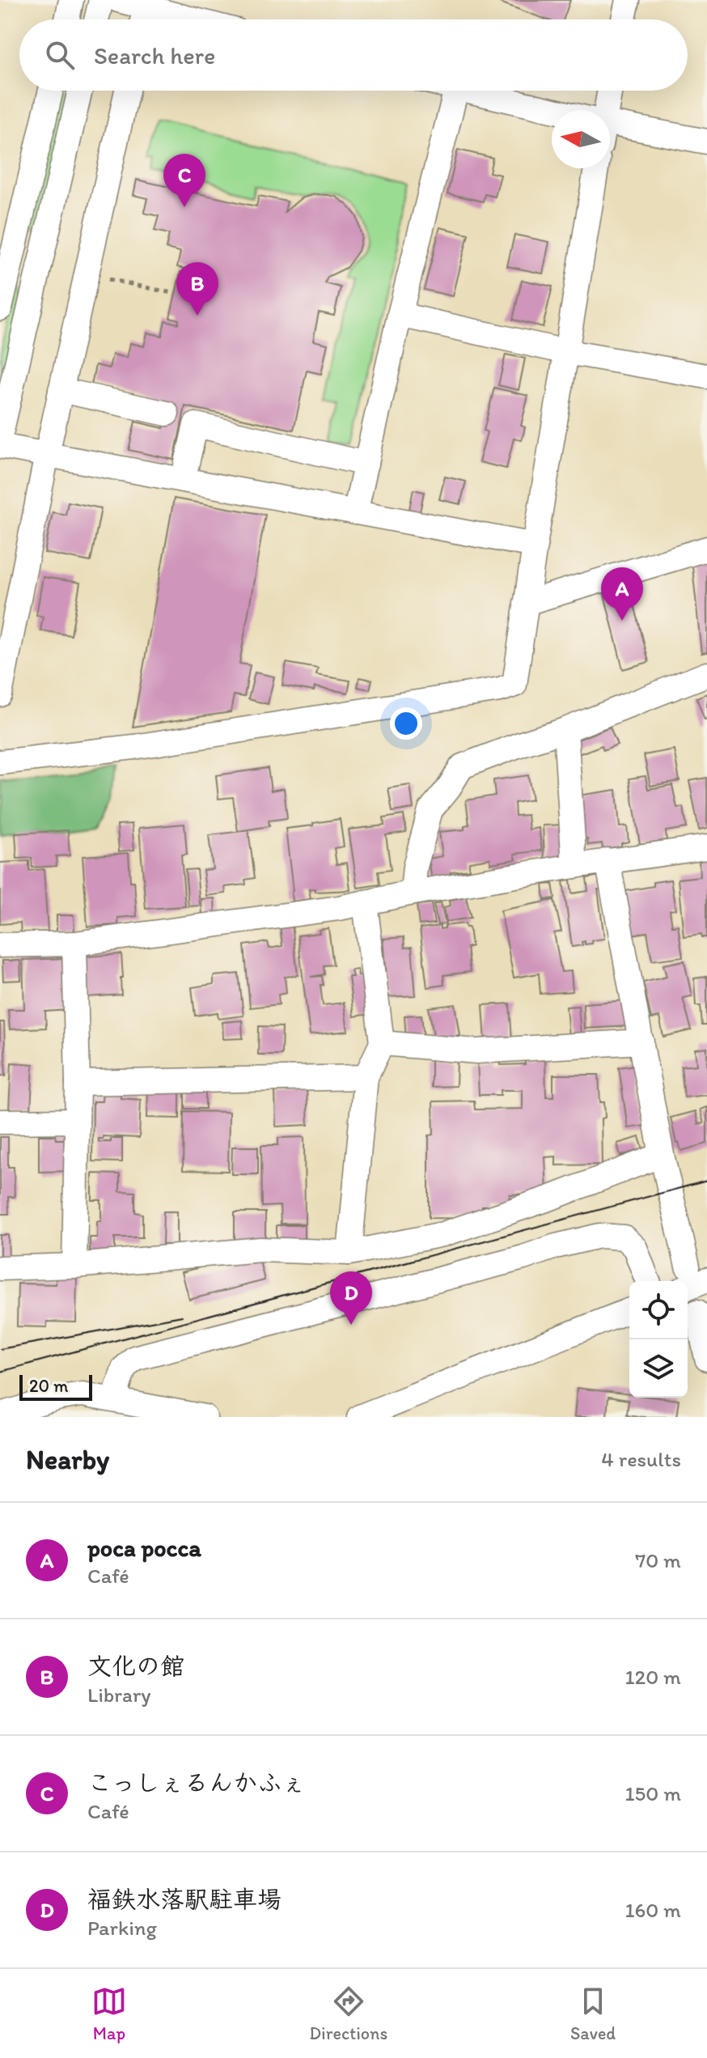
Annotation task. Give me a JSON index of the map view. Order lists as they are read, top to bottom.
{
  "scale_bar": "20 m",
  "north": "left",
  "page": {
    "search": "Search here",
    "pins": [
      "C",
      "B",
      "A",
      "D"
    ],
    "scale": "20 m",
    "heading": ["Nearby", "4 results"],
    "list": [
      {
        "mark": "A",
        "name": "poca pocca",
        "note": "Café",
        "value": "70 m"
      },
      {
        "mark": "B",
        "name": "文化の館",
        "note": "Library",
        "value": "120 m"
      },
      {
        "mark": "C",
        "name": "こっしぇるんかふぇ",
        "note": "Café",
        "value": "150 m"
      },
      {
        "mark": "D",
        "name": "福鉄水落駅駐車場",
        "note": "Parking",
        "value": "160 m"
      }
    ],
    "nav": ["Map", "Directions", "Saved"]
  }
}
